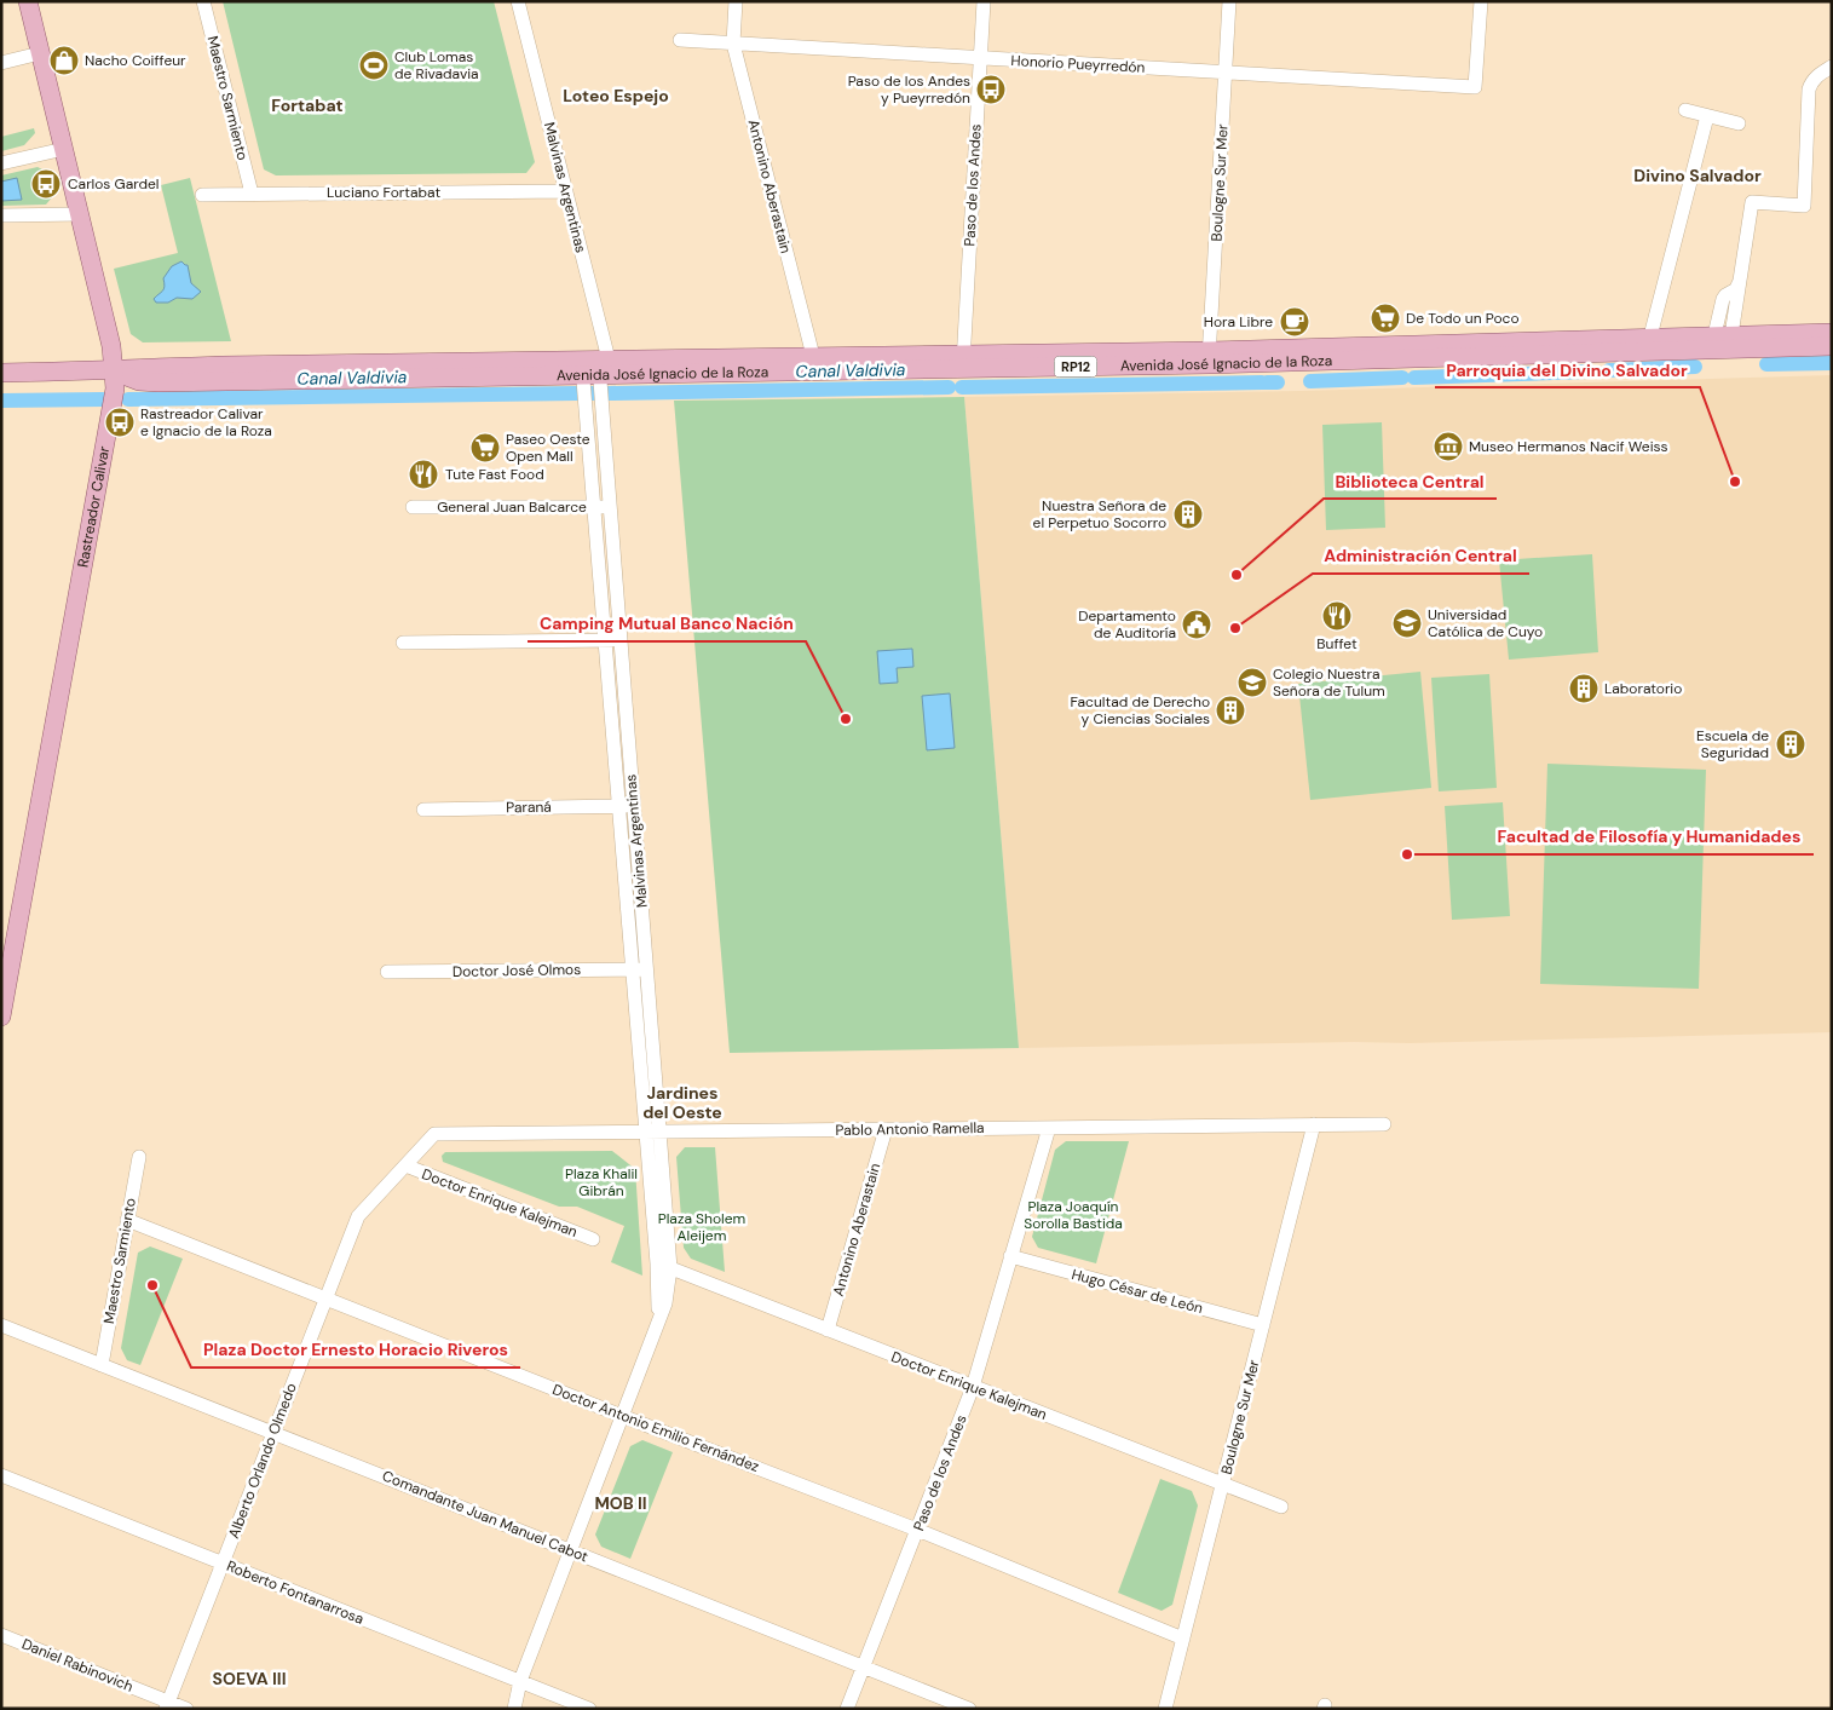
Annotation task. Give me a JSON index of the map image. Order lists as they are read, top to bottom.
{
  "streets": {
    "main road": ["Avenida José Ignacio de la Roza", "RP12", "Rastreador Calivar"],
    "street": [
      "Honorio Pueyrredón",
      "Maestro Sarmiento",
      "Boulogne Sur Mer",
      "Paso de los Andes",
      "Antonino Aberastain",
      "Malvinas Argentinas",
      "Luciano Fortabat",
      "General Juan Balcarce",
      "Paraná",
      "Doctor José Olmos",
      "Pablo Antonio Ramella",
      "Doctor Enrique Kalejman",
      "Hugo César de León",
      "Doctor Antonio Emilio Fernández",
      "Alberto Orlando Olmedo",
      "Comandante Juan Manuel Cabot",
      "Roberto Fontanarrosa",
      "Daniel Rabinovich"
    ]
  },
  "crossings": [
    ["Honorio Pueyrredón", "Boulogne Sur Mer"],
    ["Honorio Pueyrredón", "Paso de los Andes"],
    ["Honorio Pueyrredón", "Antonino Aberastain"],
    ["Maestro Sarmiento", "Luciano Fortabat"],
    ["Maestro Sarmiento", "Doctor Antonio Emilio Fernández"],
    ["Maestro Sarmiento", "Comandante Juan Manuel Cabot"],
    ["Boulogne Sur Mer", "Avenida José Ignacio de la Roza"],
    ["Boulogne Sur Mer", "Pablo Antonio Ramella"],
    ["Boulogne Sur Mer", "Doctor Enrique Kalejman"],
    ["Boulogne Sur Mer", "Hugo César de León"],
    ["Boulogne Sur Mer", "Doctor Antonio Emilio Fernández"],
    ["Paso de los Andes", "Avenida José Ignacio de la Roza"],
    ["Paso de los Andes", "Pablo Antonio Ramella"],
    ["Paso de los Andes", "Doctor Enrique Kalejman"],
    ["Paso de los Andes", "Hugo César de León"],
    ["Paso de los Andes", "Doctor Antonio Emilio Fernández"],
    ["Paso de los Andes", "Comandante Juan Manuel Cabot"],
    ["Antonino Aberastain", "Avenida José Ignacio de la Roza"],
    ["Antonino Aberastain", "Pablo Antonio Ramella"],
    ["Antonino Aberastain", "Doctor Enrique Kalejman"],
    ["Malvinas Argentinas", "Luciano Fortabat"],
    ["Malvinas Argentinas", "Avenida José Ignacio de la Roza"],
    ["Malvinas Argentinas", "General Juan Balcarce"],
    ["Malvinas Argentinas", "Paraná"],
    ["Malvinas Argentinas", "Doctor José Olmos"],
    ["Malvinas Argentinas", "Pablo Antonio Ramella"],
    ["Malvinas Argentinas", "Doctor Enrique Kalejman"],
    ["Malvinas Argentinas", "Doctor Antonio Emilio Fernández"],
    ["Malvinas Argentinas", "Comandante Juan Manuel Cabot"],
    ["Malvinas Argentinas", "Roberto Fontanarrosa"],
    ["Avenida José Ignacio de la Roza", "Rastreador Calivar"],
    ["Pablo Antonio Ramella", "Alberto Orlando Olmedo"],
    ["Doctor Enrique Kalejman", "Alberto Orlando Olmedo"],
    ["Doctor Antonio Emilio Fernández", "Alberto Orlando Olmedo"],
    ["Alberto Orlando Olmedo", "Comandante Juan Manuel Cabot"],
    ["Alberto Orlando Olmedo", "Roberto Fontanarrosa"],
    ["Alberto Orlando Olmedo", "Daniel Rabinovich"]
  ],
  "districts": [
    "Loteo Espejo",
    "Fortabat",
    "Divino Salvador",
    "Jardines del Oeste",
    "MOB II",
    "SOEVA III"
  ],
  "water": ["Canal Valdivia"],
  "parks": ["Plaza Khalil Gibrán", "Plaza Joaquín Sorolla Bastida", "Plaza Sholem Aleijem"],
  "places": {
    "shop": ["Nacho Coiffeur"],
    "sports": ["Club Lomas de Rivadavia"],
    "bus stop": ["Paso de los Andes y Pueyrredón", "Carlos Gardel", "Rastreador Calivar e Ignacio de la Roza"],
    "supermarket": ["De Todo un Poco", "Paseo Oeste Open Mall"],
    "cafe": ["Hora Libre"],
    "museum": ["Museo Hermanos Nacif Weiss"],
    "restaurant": ["Tute Fast Food", "Buffet"],
    "other": [
      "Parroquia del Divino Salvador",
      "Biblioteca Central",
      "Administración Central",
      "Camping Mutual Banco Nación",
      "Facultad de Filosofía y Humanidades",
      "Plaza Doctor Ernesto Horacio Riveros"
    ],
    "building": [
      "Nuestra Señora de el Perpetuo Socorro",
      "Laboratorio",
      "Facultad de Derecho y Ciencias Sociales",
      "Escuela de Seguridad"
    ],
    "school or university": ["Universidad Católica de Cuyo", "Colegio Nuestra Señora de Tulum"],
    "public building": ["Departamento de Auditoría"]
  }
}
